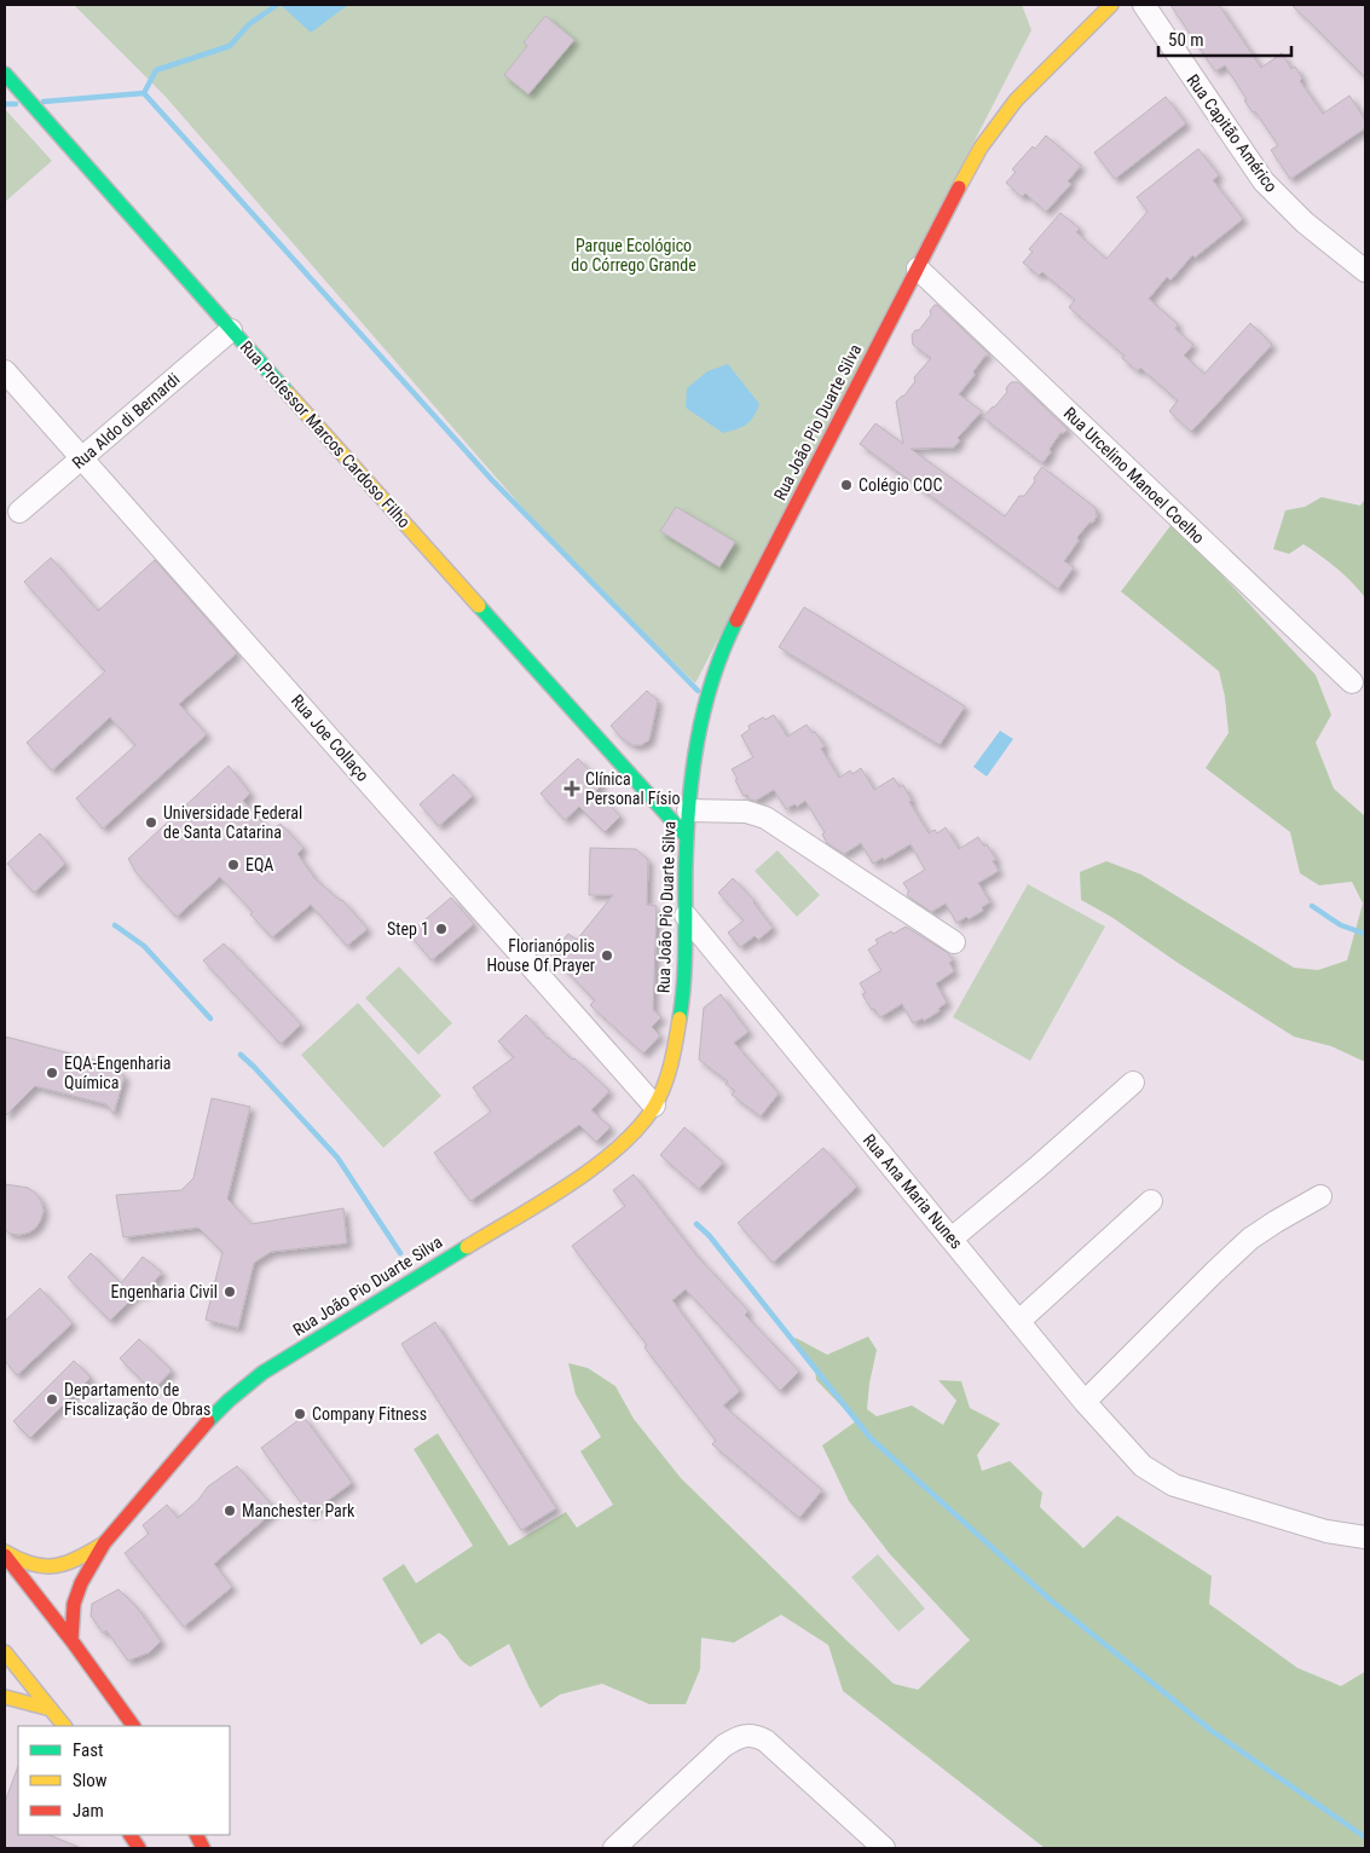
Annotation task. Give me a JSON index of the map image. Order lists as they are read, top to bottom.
{
  "streets": {
    "main road": ["Rua João Pio Duarte Silva", "Rua Professor Marcos Cardoso Filho"],
    "street": [
      "Rua Capitão Américo",
      "Rua Aldo di Bernardi",
      "Rua Urcelino Manoel Coelho",
      "Rua Joe Collaço",
      "Rua Ana Maria Nunes"
    ]
  },
  "crossings": [
    ["Rua Aldo di Bernardi", "Rua Professor Marcos Cardoso Filho"],
    ["Rua Aldo di Bernardi", "Rua Joe Collaço"],
    ["Rua João Pio Duarte Silva", "Rua Professor Marcos Cardoso Filho"],
    ["Rua João Pio Duarte Silva", "Rua Urcelino Manoel Coelho"],
    ["Rua João Pio Duarte Silva", "Rua Joe Collaço"],
    ["Rua João Pio Duarte Silva", "Rua Ana Maria Nunes"]
  ],
  "parks": ["Parque Ecológico do Córrego Grande"],
  "places": {
    "other": [
      "Colégio COC",
      "Universidade Federal de Santa Catarina",
      "EQA",
      "Step 1",
      "Florianópolis House Of Prayer",
      "EQA-Engenharia Química",
      "Engenharia Civil",
      "Departamento de Fiscalização de Obras",
      "Company Fitness",
      "Manchester Park"
    ],
    "health": ["Clínica Personal Físio"]
  },
  "legend": ["Fast", "Slow", "Jam"],
  "scale_bar": "50 m"
}
